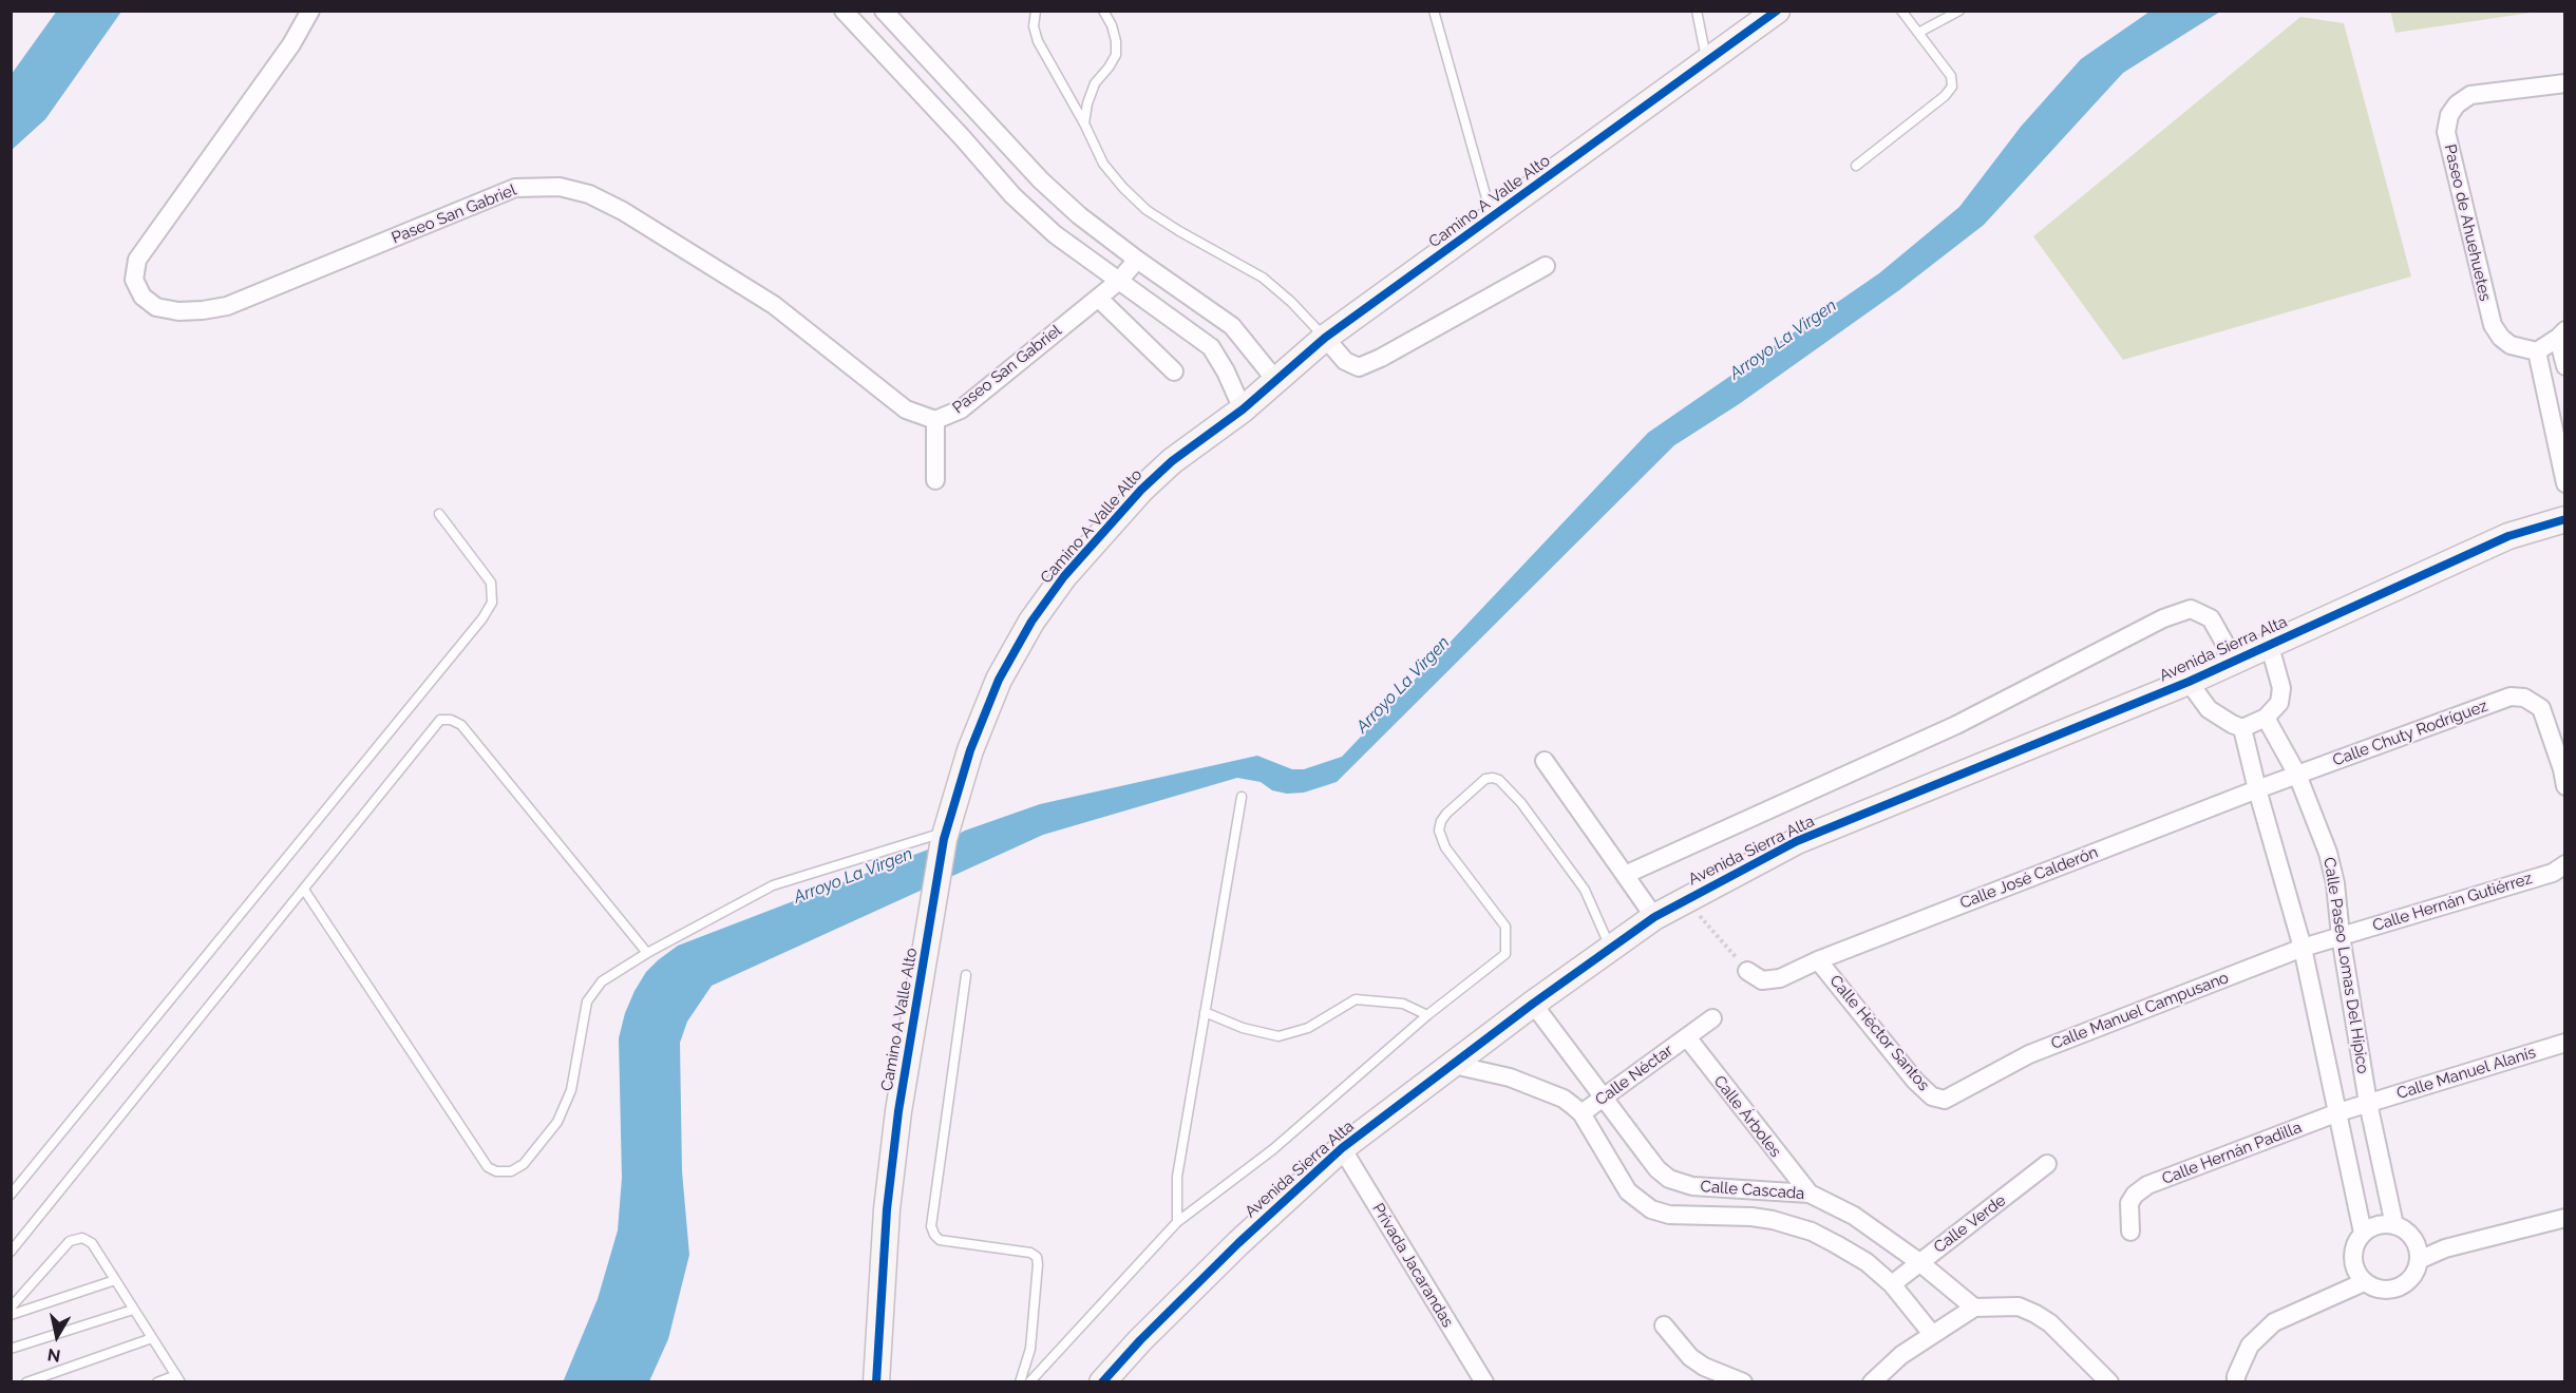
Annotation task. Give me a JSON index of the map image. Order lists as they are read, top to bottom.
{
  "streets": {
    "street": [
      "Camino A Valle Alto",
      "Paseo San Gabriel",
      "Paseo de Ahuehuetes",
      "Avenida Sierra Alta",
      "Calle Chuty Rodríguez",
      "Calle José Calderón",
      "Calle Hernán Gutiérrez",
      "Calle Paseo Lomas Del Hípico",
      "Calle Manuel Campusano",
      "Calle Héctor Santos",
      "Calle Manuel Alanís",
      "Calle Néctar",
      "Calle Árboles",
      "Calle Hernán Padilla",
      "Calle Cascada",
      "Calle Verde",
      "Privada Jacarandas"
    ]
  },
  "crossings": [
    ["Avenida Sierra Alta", "Calle Cascada"],
    ["Avenida Sierra Alta", "Privada Jacarandas"],
    ["Calle Chuty Rodríguez", "Calle José Calderón"],
    ["Calle Chuty Rodríguez", "Calle Paseo Lomas Del Hípico"],
    ["Calle José Calderón", "Calle Paseo Lomas Del Hípico"],
    ["Calle José Calderón", "Calle Héctor Santos"],
    ["Calle Hernán Gutiérrez", "Calle Paseo Lomas Del Hípico"],
    ["Calle Hernán Gutiérrez", "Calle Manuel Campusano"],
    ["Calle Paseo Lomas Del Hípico", "Calle Manuel Campusano"],
    ["Calle Paseo Lomas Del Hípico", "Calle Manuel Alanís"],
    ["Calle Paseo Lomas Del Hípico", "Calle Hernán Padilla"],
    ["Calle Manuel Campusano", "Calle Héctor Santos"],
    ["Calle Manuel Alanís", "Calle Hernán Padilla"],
    ["Calle Néctar", "Calle Árboles"],
    ["Calle Néctar", "Calle Cascada"],
    ["Calle Árboles", "Calle Cascada"],
    ["Calle Cascada", "Calle Verde"]
  ],
  "water": ["Arroyo La Virgen"],
  "north": "bottom"
}
